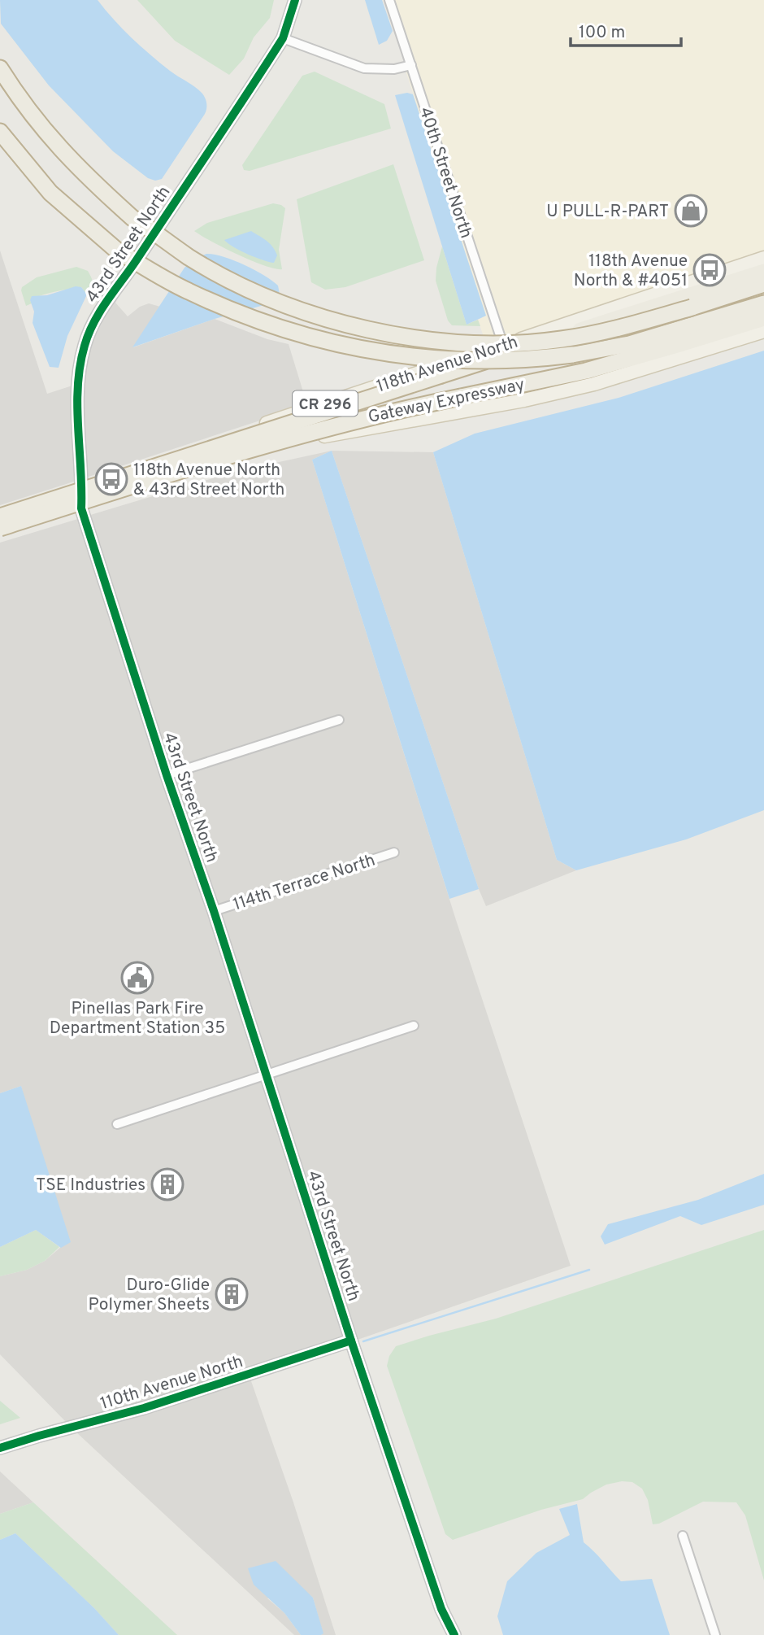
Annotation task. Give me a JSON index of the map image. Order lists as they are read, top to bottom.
{
  "streets": {
    "highway": ["Gateway Expressway"],
    "main road": ["118th Avenue North", "CR 296"],
    "street": [
      "40th Street North",
      "43rd Street North",
      "114th Terrace North",
      "110th Avenue North"
    ]
  },
  "crossings": [
    ["40th Street North", "118th Avenue North"],
    ["43rd Street North", "118th Avenue North"],
    ["43rd Street North", "CR 296"],
    ["43rd Street North", "114th Terrace North"],
    ["43rd Street North", "110th Avenue North"]
  ],
  "places": {
    "shop": ["U PULL-R-PART"],
    "bus stop": ["118th Avenue North & #4051", "118th Avenue North & 43rd Street North"],
    "public building": ["Pinellas Park Fire Department Station 35"],
    "building": ["TSE Industries", "Duro-Glide Polymer Sheets"]
  },
  "scale_bar": "100 m"
}
